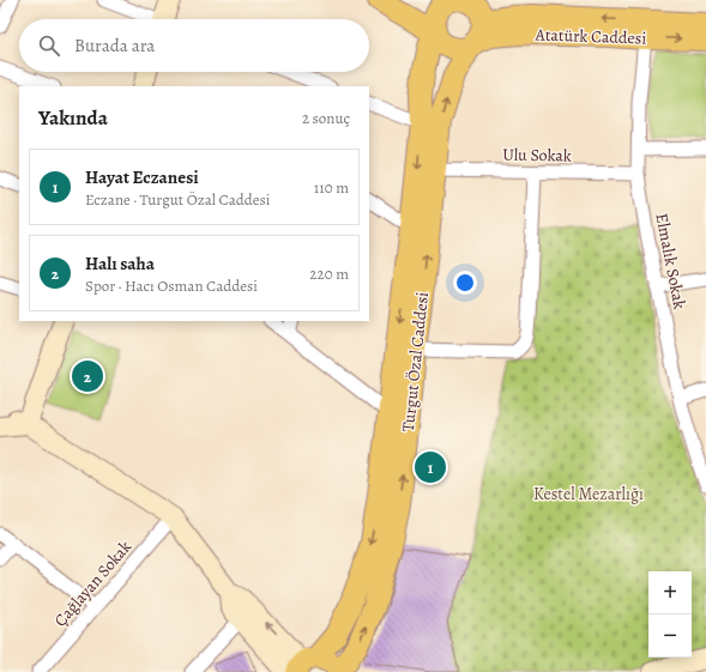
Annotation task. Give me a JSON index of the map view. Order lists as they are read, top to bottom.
{
  "streets": {
    "main road": ["Atatürk Caddesi", "Turgut Özal Caddesi"],
    "street": ["Ulu Sokak", "Elmalık Sokak", "Çağlayan Sokak"]
  },
  "crossings": [
    ["Atatürk Caddesi", "Elmalık Sokak"],
    ["Atatürk Caddesi", "Turgut Özal Caddesi"],
    ["Ulu Sokak", "Elmalık Sokak"],
    ["Ulu Sokak", "Turgut Özal Caddesi"]
  ],
  "parks": ["Kestel Mezarlığı"],
  "page": {
    "search": "Burada ara",
    "heading": ["Yakında", "2 sonuç"],
    "list": [
      {
        "mark": "1",
        "name": "Hayat Eczanesi",
        "note": "Eczane · Turgut Özal Caddesi",
        "value": "110 m"
      },
      {
        "mark": "2",
        "name": "Halı saha",
        "note": "Spor · Hacı Osman Caddesi",
        "value": "220 m"
      }
    ],
    "pins": ["2", "1"],
    "map_buttons": ["+", "−"]
  }
}
